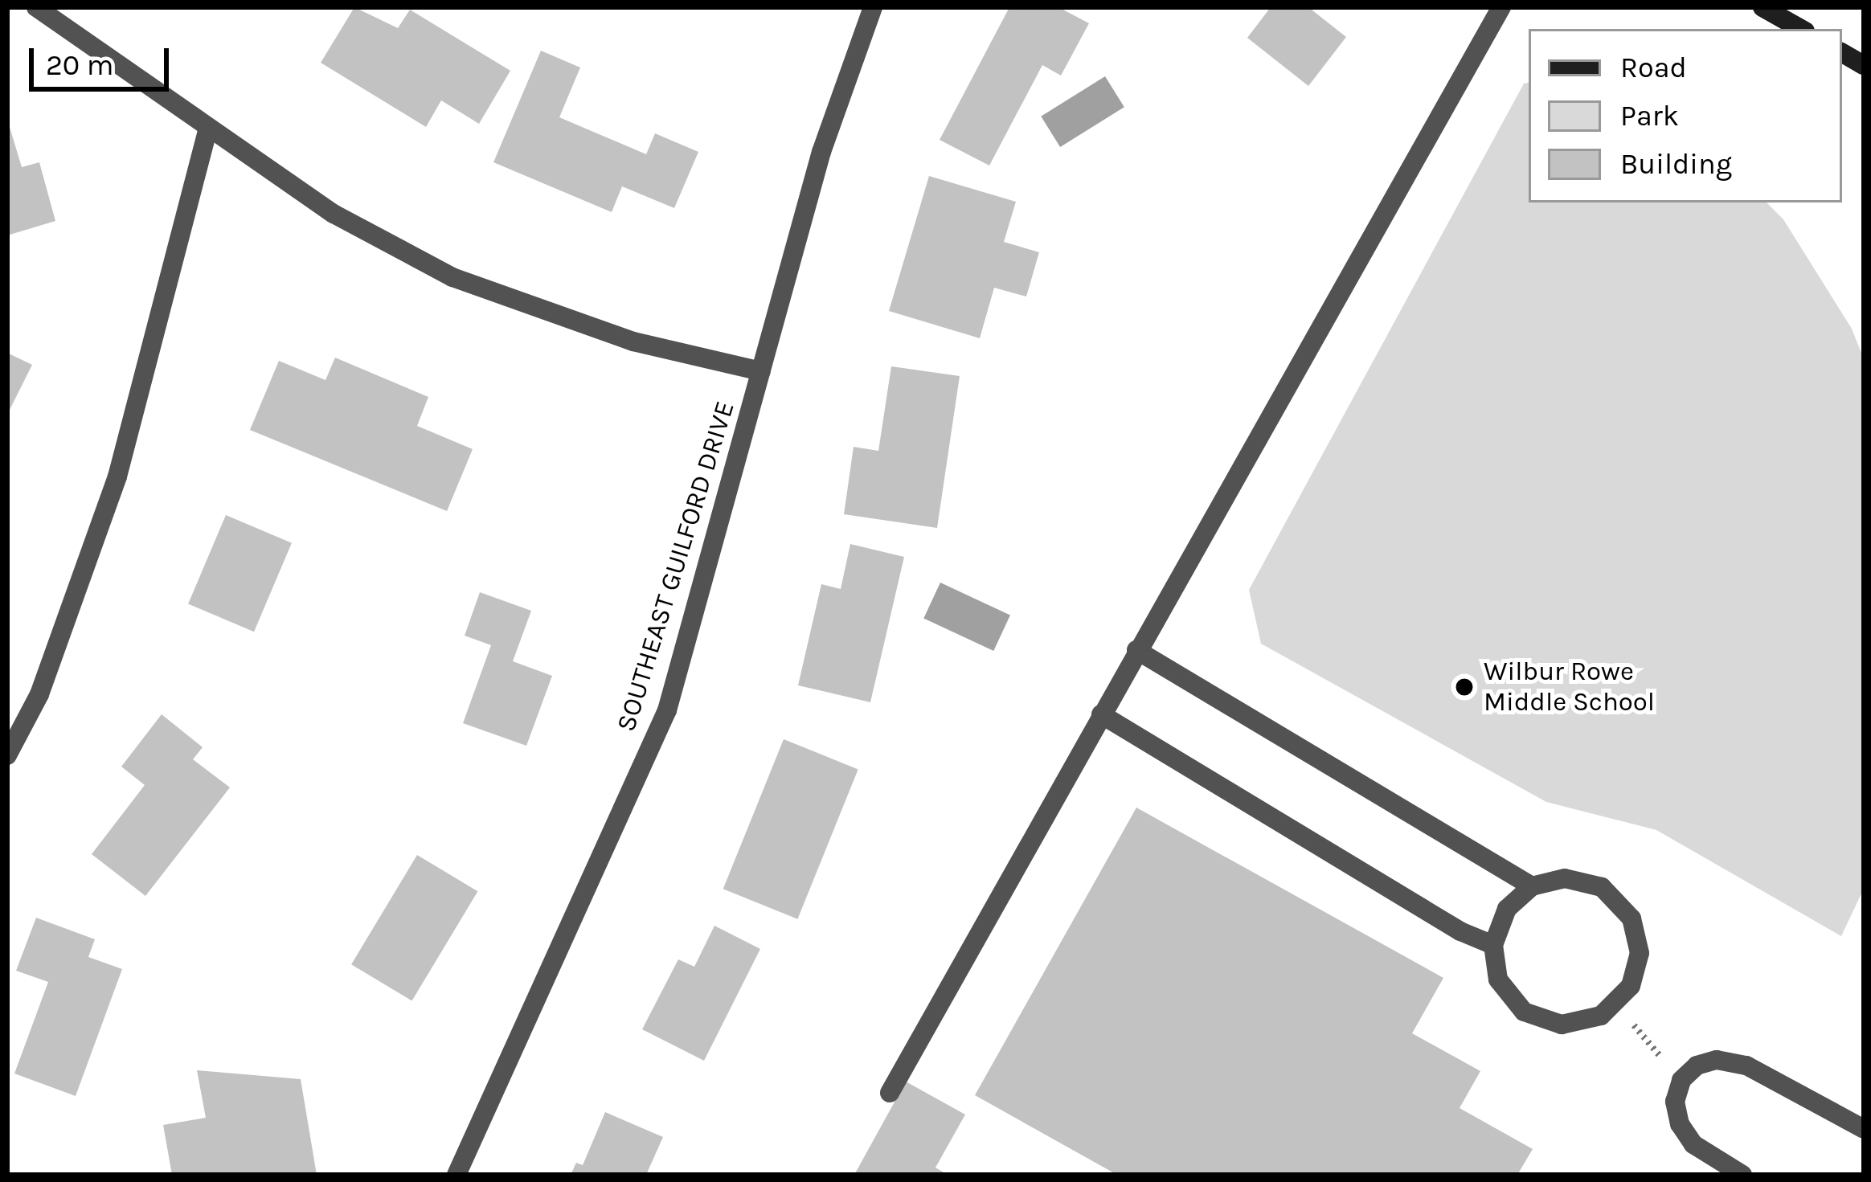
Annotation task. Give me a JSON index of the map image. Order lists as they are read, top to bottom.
{
  "streets": {
    "street": ["SOUTHEAST GUILFORD DRIVE"]
  },
  "places": ["Wilbur Rowe Middle School"],
  "legend": ["Road", "Park", "Building"],
  "scale_bar": "20 m"
}
